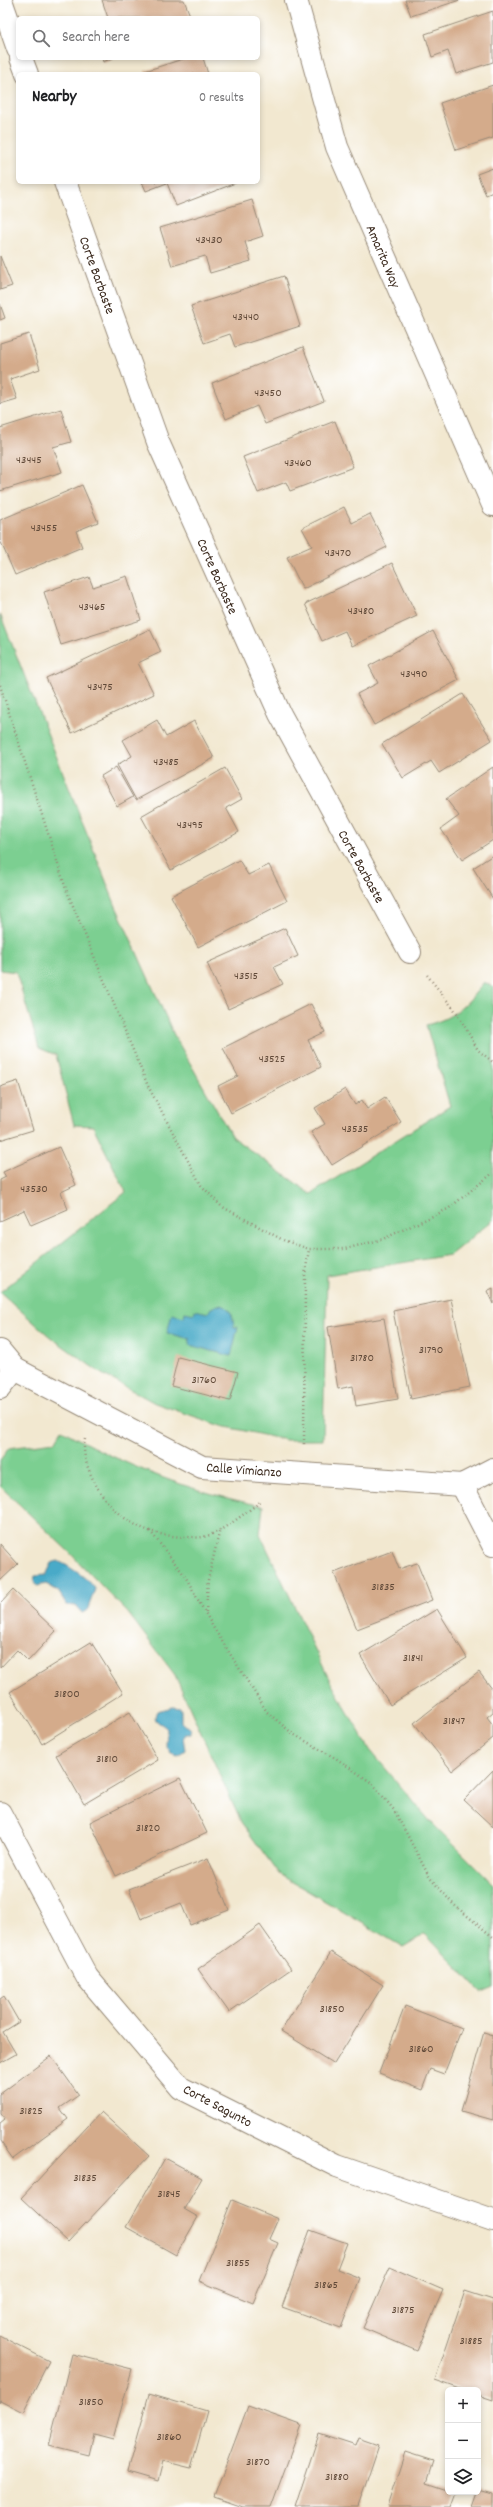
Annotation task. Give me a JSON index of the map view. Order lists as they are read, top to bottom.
{
  "streets": {
    "street": [
      "Amarita Way",
      "Corte Barbaste",
      "Calle Vimianzo",
      "Corte Sagunto"
    ]
  },
  "house_numbers": [
    "43430",
    "43440",
    "43450",
    "43445",
    "43460",
    "43455",
    "43470",
    "43465",
    "43480",
    "43490",
    "43475",
    "43485",
    "43495",
    "43515",
    "43525",
    "43535",
    "43530",
    "31790",
    "31780",
    "31760",
    "31835",
    "31841",
    "31800",
    "31847",
    "31810",
    "31820",
    "31850",
    "31860",
    "31825",
    "31835",
    "31845",
    "31855",
    "31865",
    "31875",
    "31885",
    "31850",
    "31860",
    "31870",
    "31880"
  ],
  "page": {
    "search": "Search here",
    "heading": ["Nearby", "0 results"],
    "map_buttons": ["+", "−"]
  }
}
